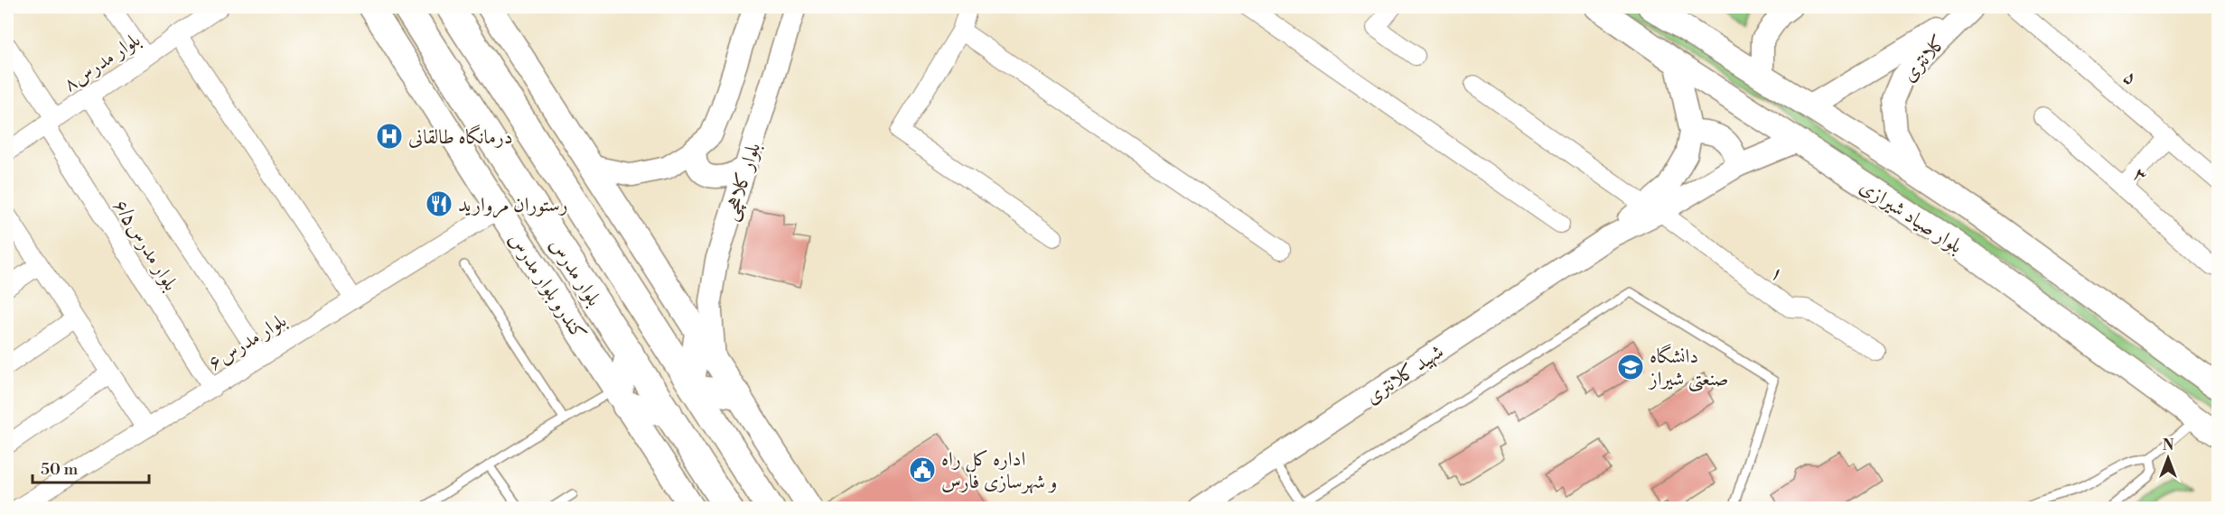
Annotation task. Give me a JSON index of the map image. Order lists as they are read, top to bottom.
{
  "streets": {
    "main road": ["بلوار صیاد شیرازی", "بلوار مدرس", "کندرو بلوار مدرس"],
    "street": [
      "کلانتری",
      "بلوار مدرس۸",
      "۵",
      "۳",
      "بلوار کلاهچی",
      "بلوار مدرس۶/۵",
      "۱",
      "بلوار مدرس۶",
      "شهید کلانتری"
    ]
  },
  "crossings": [
    ["کلانتری", "بلوار صیاد شیرازی"],
    ["بلوار مدرس۸", "بلوار مدرس۶/۵"],
    ["بلوار مدرس۶/۵", "بلوار مدرس۶"],
    ["۱", "شهید کلانتری"],
    ["کندرو بلوار مدرس", "بلوار مدرس۶"]
  ],
  "places": {
    "hospital": ["درمانگاه طالقانی"],
    "restaurant": ["رستوران مروارید"],
    "school or university": ["دانشگاه صنعتی شیراز"],
    "public building": ["اداره کل راه و شهرسازی فارس"]
  },
  "scale_bar": "50 m",
  "north": "top"
}
